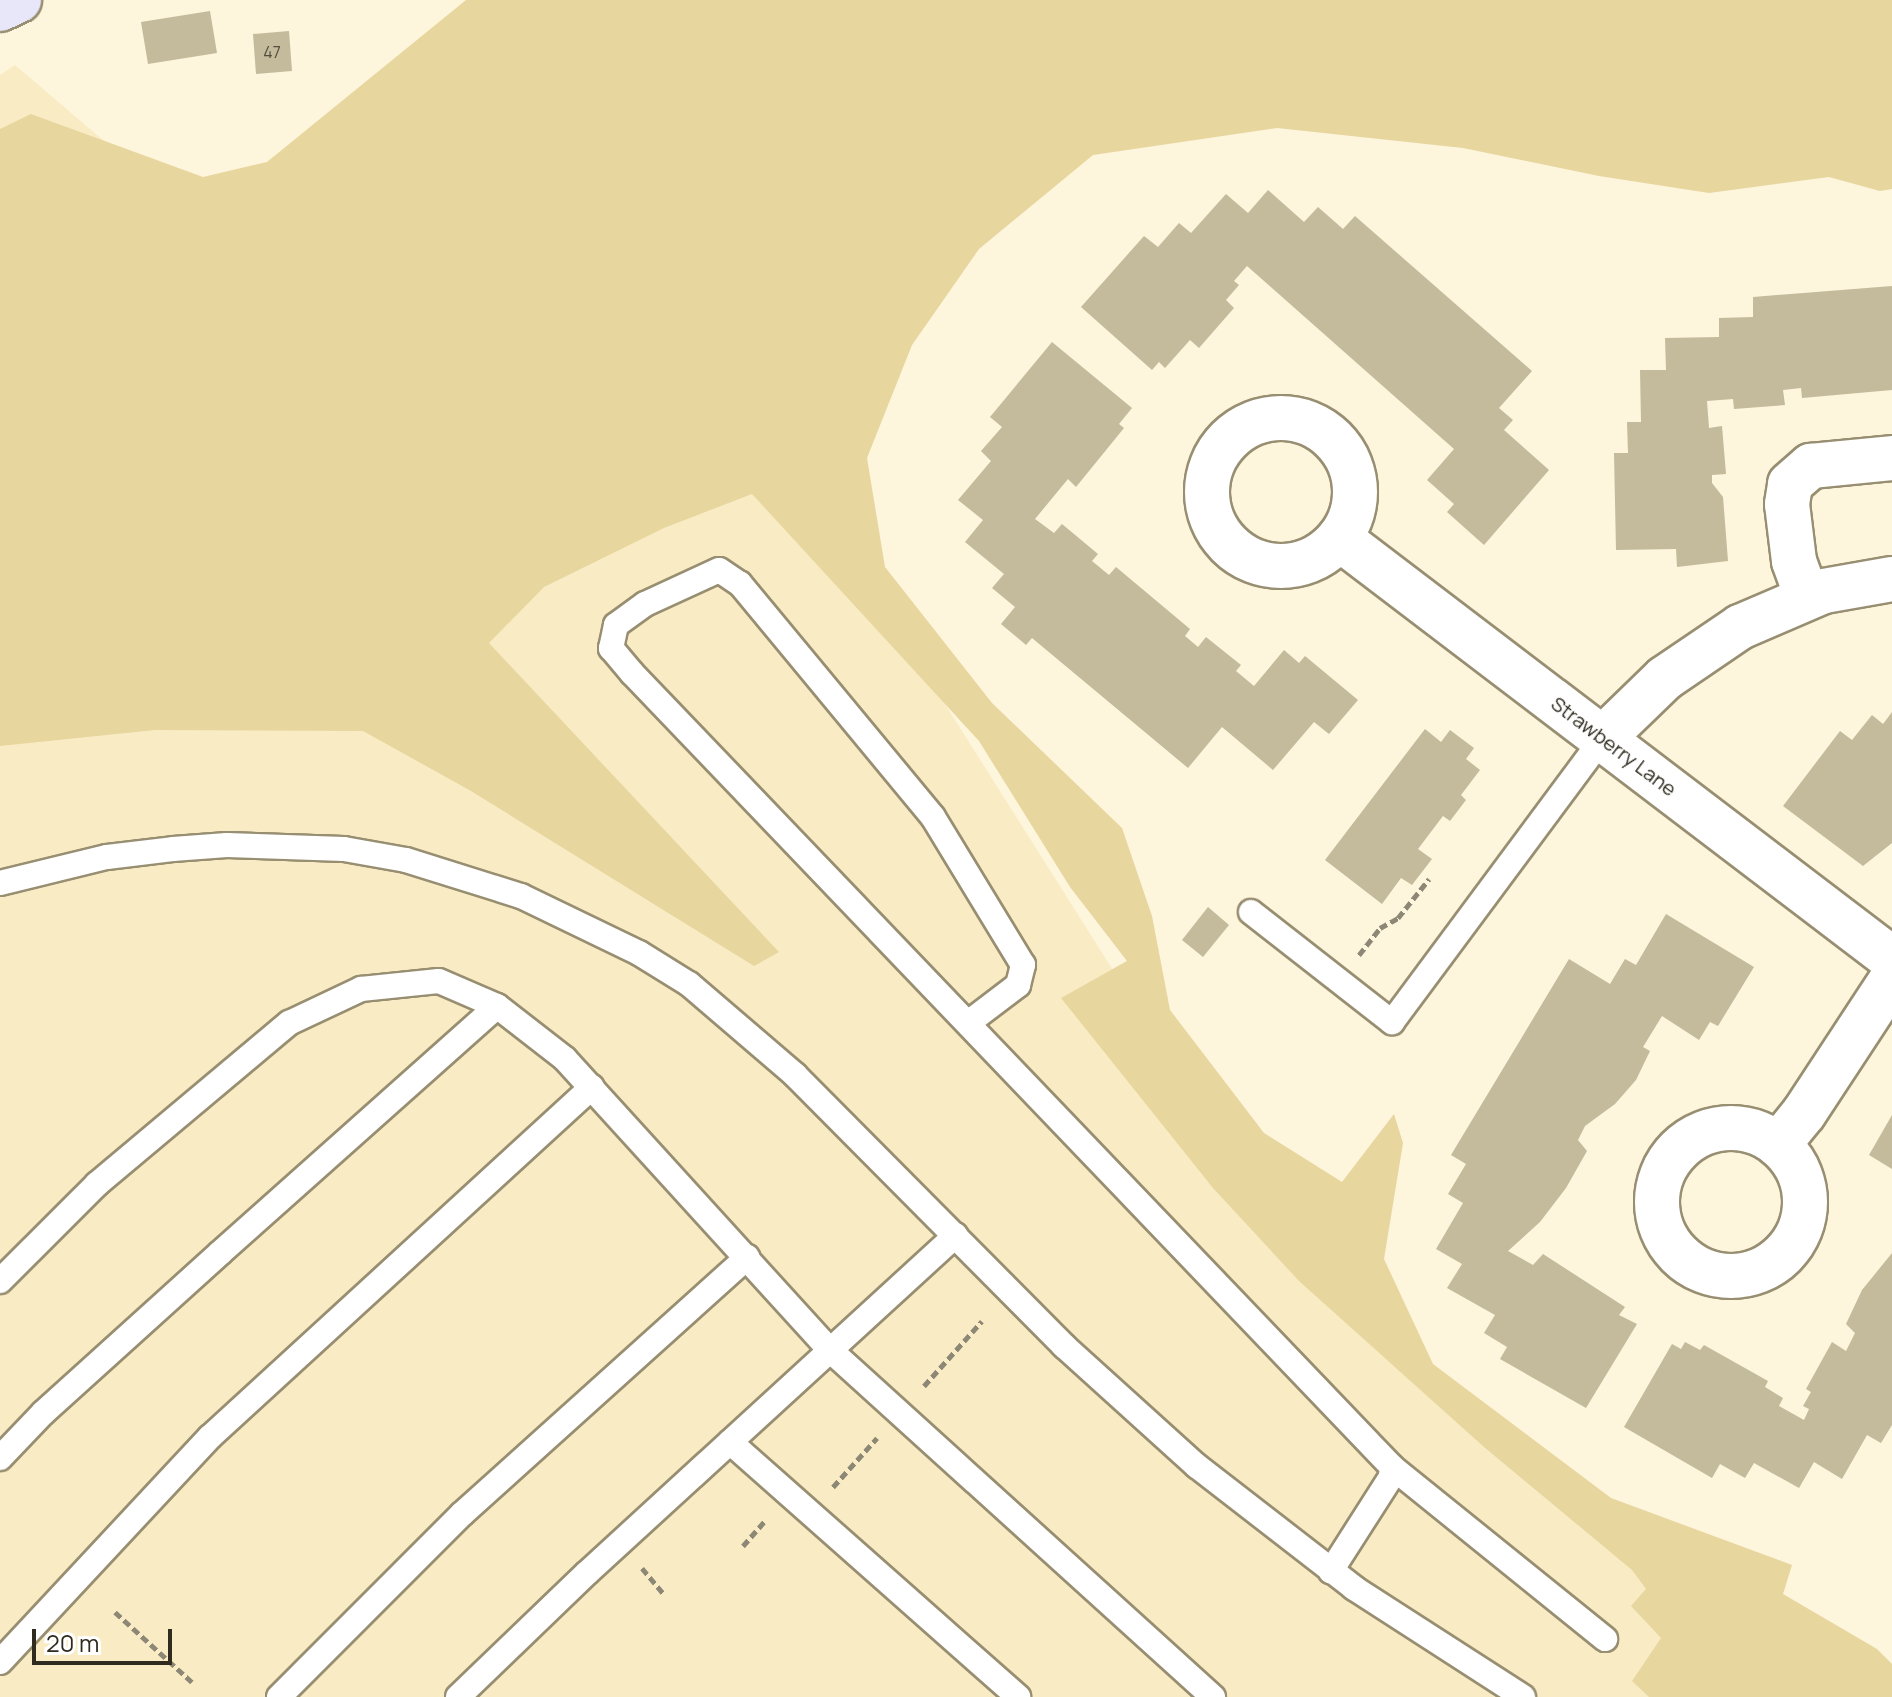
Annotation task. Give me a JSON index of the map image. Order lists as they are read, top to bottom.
{
  "streets": {
    "street": ["Strawberry Lane"]
  },
  "house_numbers": ["47"],
  "scale_bar": "20 m"
}
